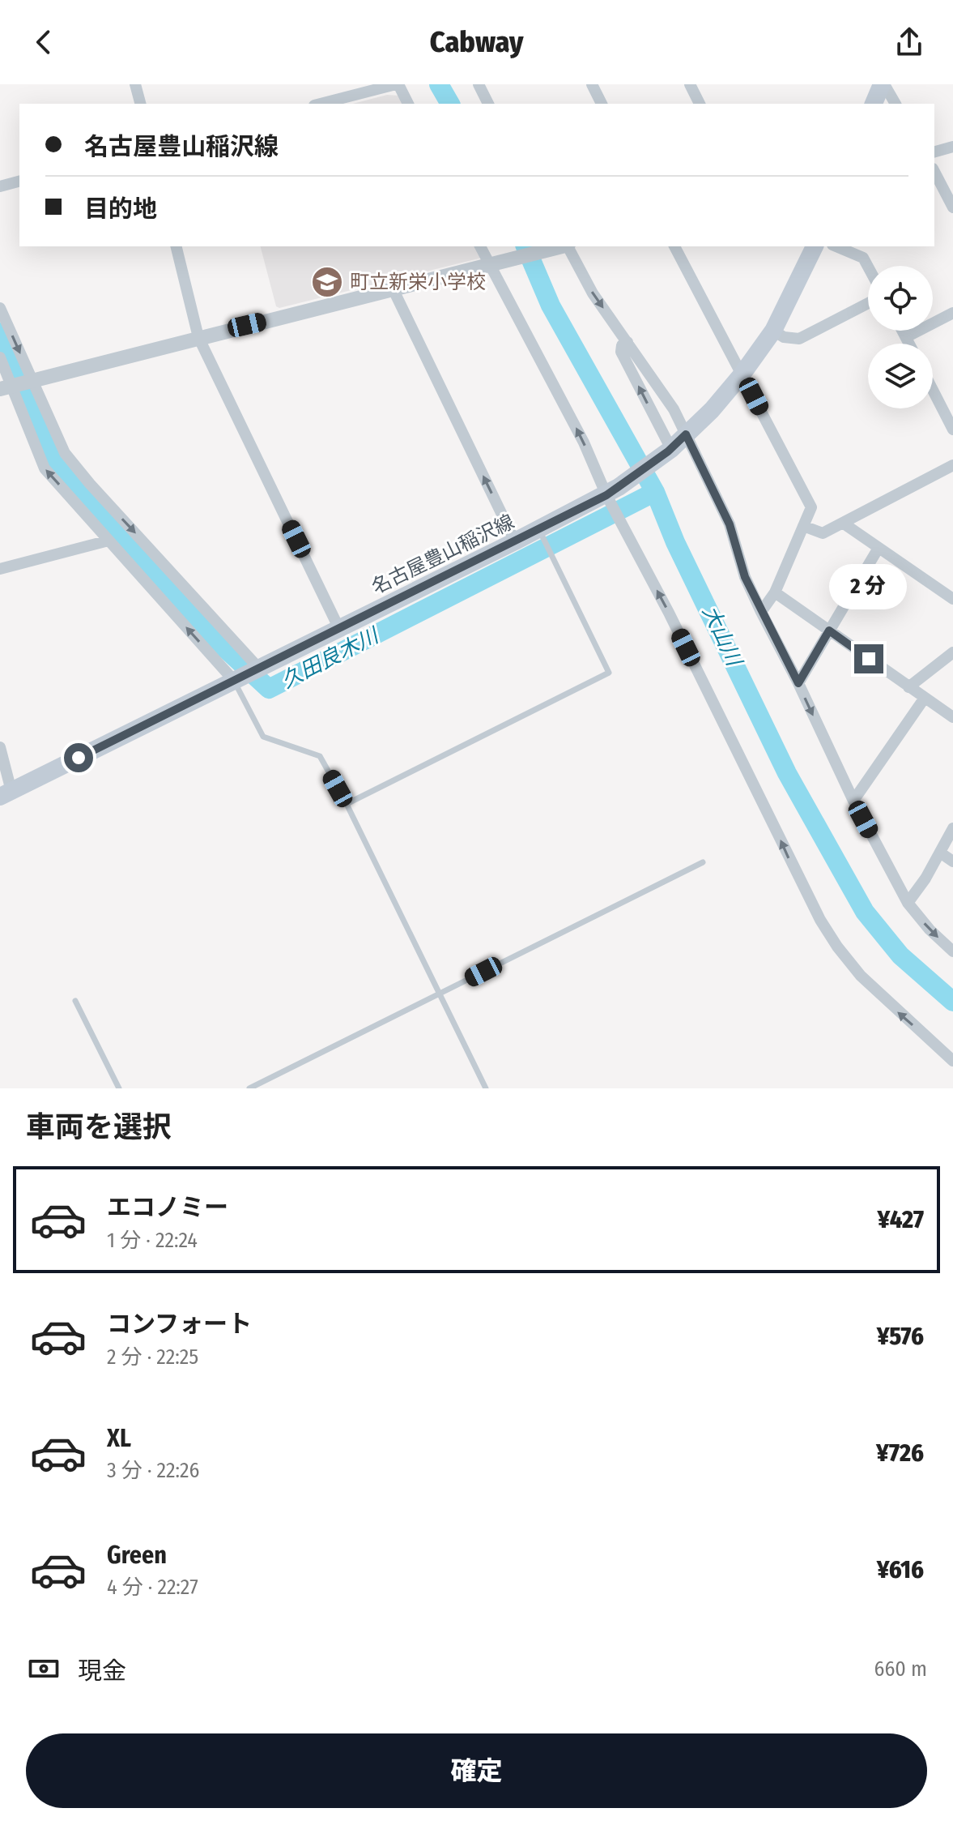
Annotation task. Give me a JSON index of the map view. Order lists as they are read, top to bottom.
{
  "streets": {
    "main road": ["名古屋豊山稲沢線"]
  },
  "water": ["大山川", "久田良木川"],
  "places": {
    "school or university": ["町立新栄小学校"]
  },
  "page": {
    "header": "Cabway",
    "banner": ["名古屋豊山稲沢線", "目的地"],
    "bubble": "2 分",
    "heading": "車両を選択",
    "list": [
      {
        "name": "エコノミー",
        "note": "1 分 · 22:24",
        "value": "¥427"
      },
      {
        "name": "コンフォート",
        "note": "2 分 · 22:25",
        "value": "¥576"
      },
      {
        "name": "XL",
        "note": "3 分 · 22:26",
        "value": "¥726"
      },
      {
        "name": "Green",
        "note": "4 分 · 22:27",
        "value": "¥616"
      }
    ],
    "pay": ["現金", "660 m"],
    "buttons": "確定"
  }
}
